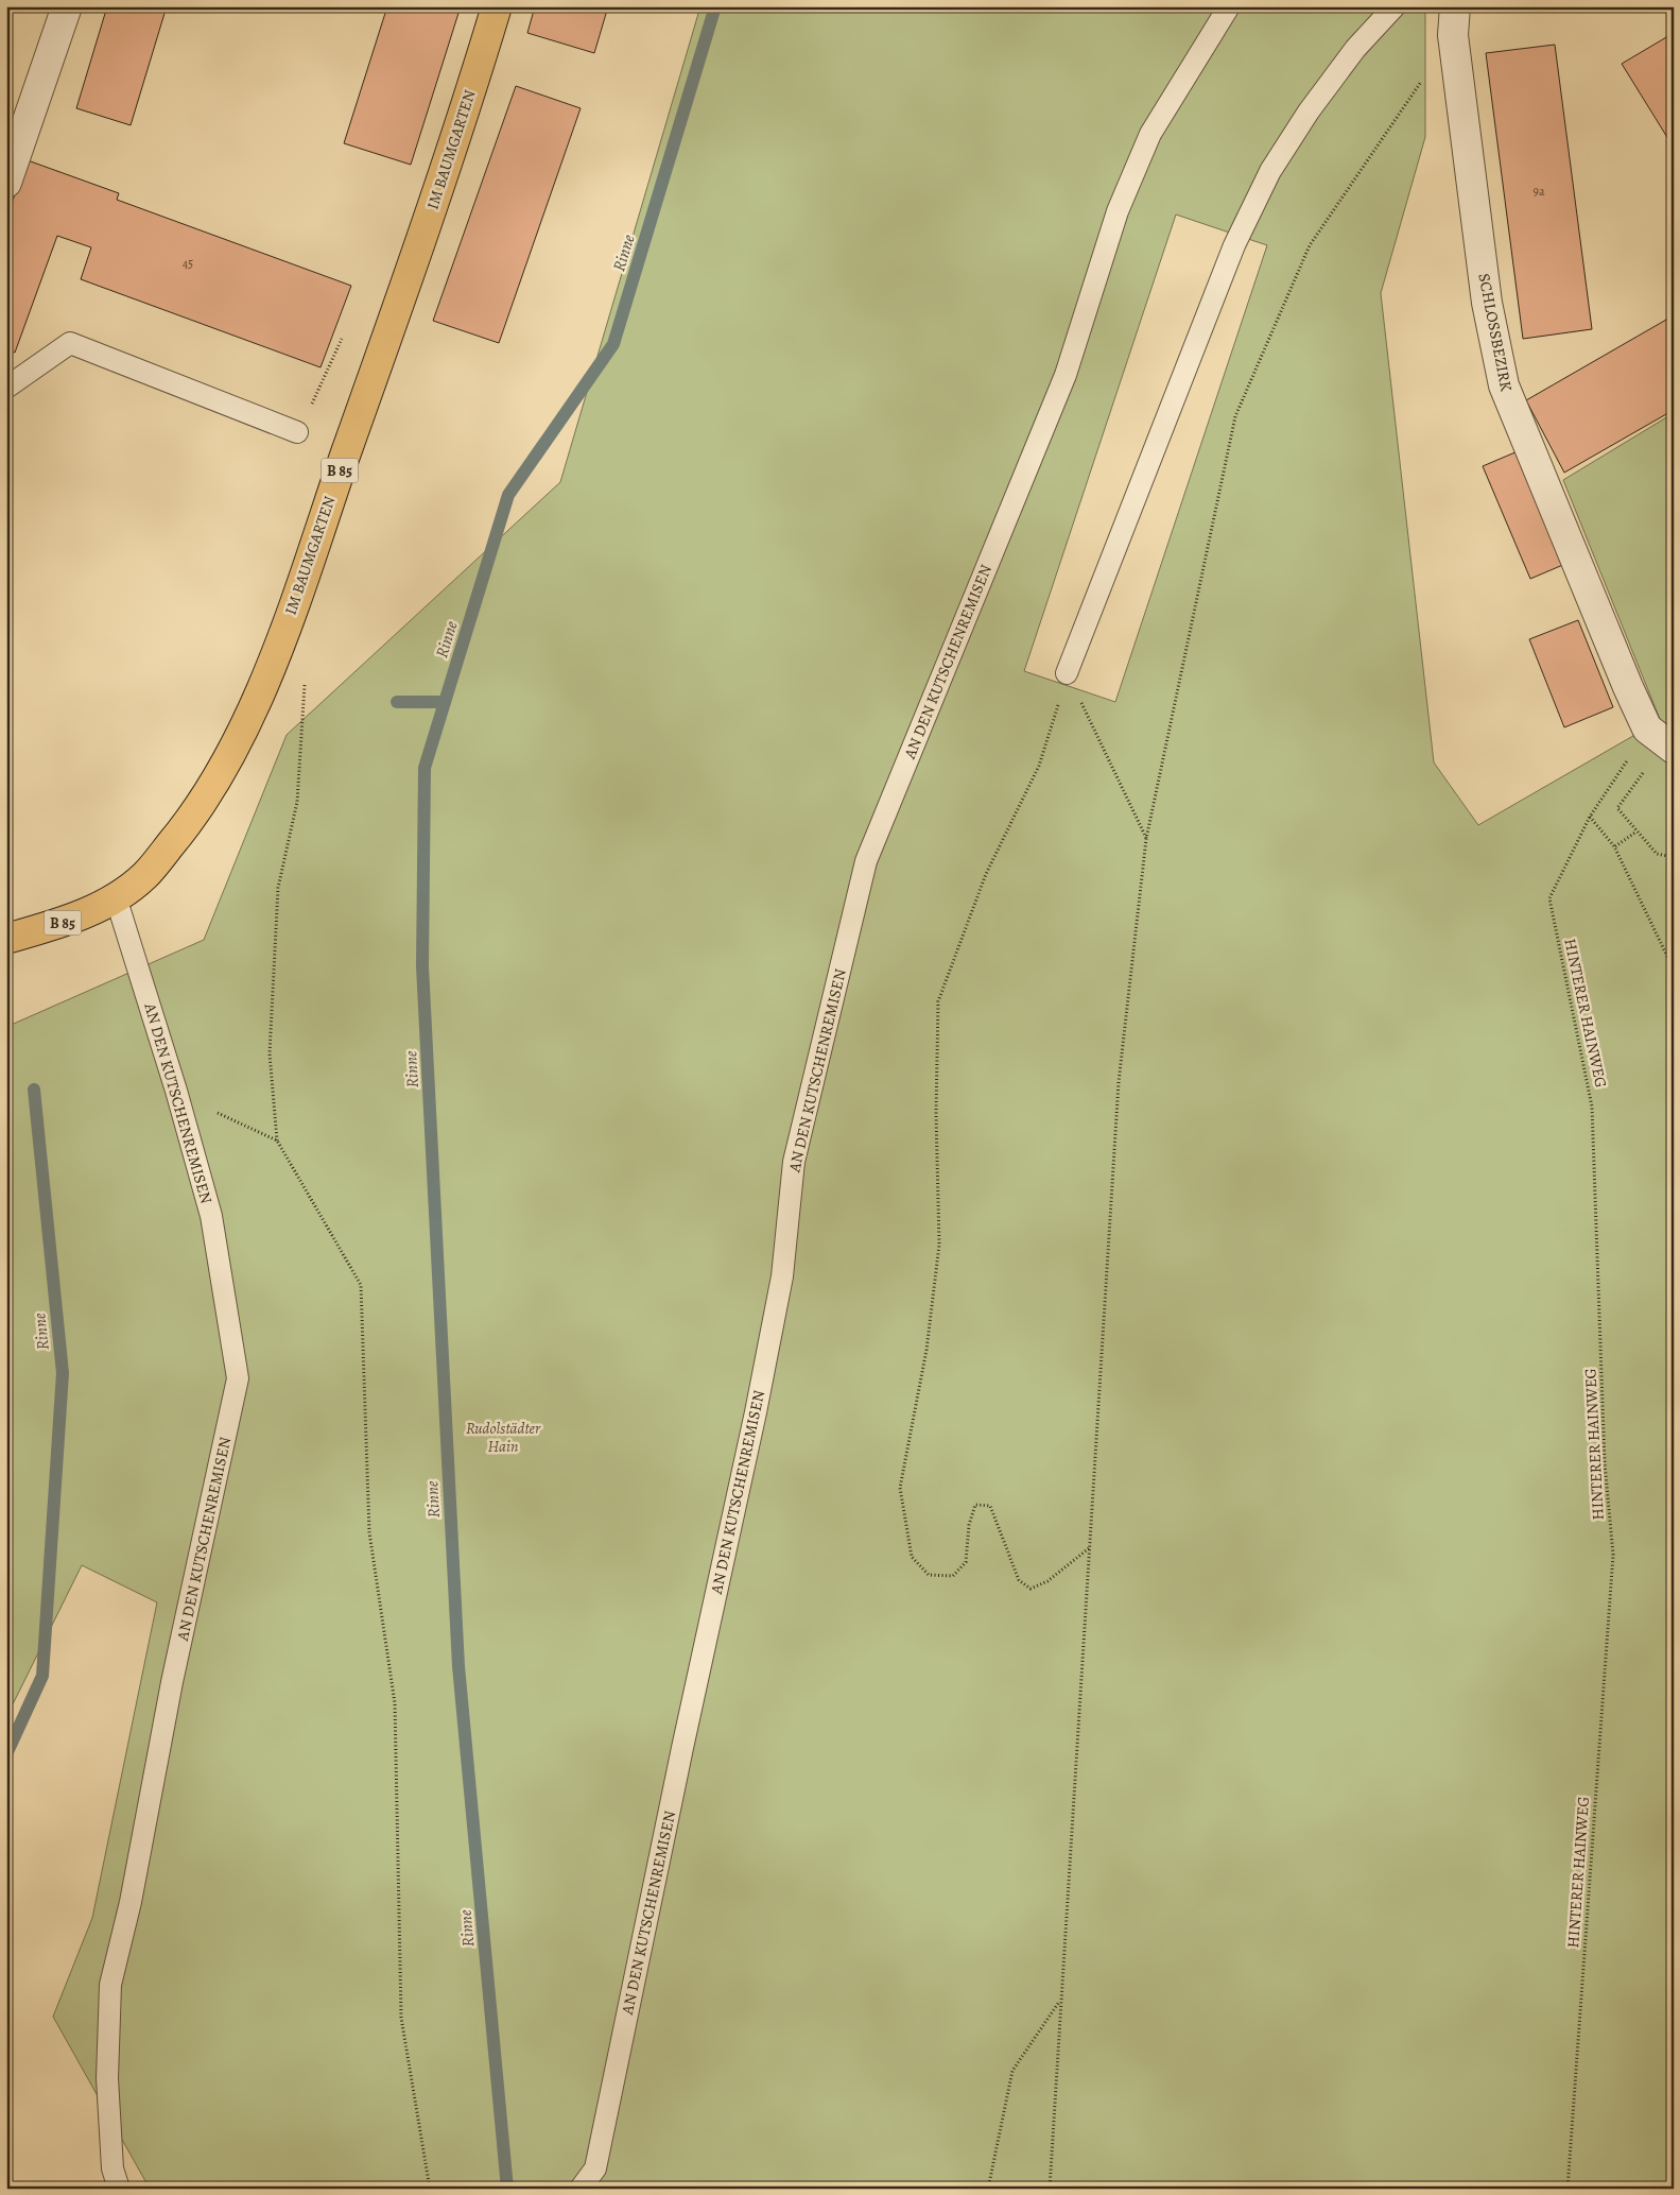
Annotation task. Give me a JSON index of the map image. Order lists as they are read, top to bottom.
{
  "streets": {
    "main road": ["IM BAUMGARTEN", "B 85"],
    "street": ["SCHLOSSBEZIRK"],
    "lane": ["AN DEN KUTSCHENREMISEN"],
    "path": ["HINTERER HAINWEG"]
  },
  "crossings": [
    ["IM BAUMGARTEN", "AN DEN KUTSCHENREMISEN"],
    ["SCHLOSSBEZIRK", "HINTERER HAINWEG"]
  ],
  "water": ["Rinne"],
  "parks": ["Rudolstädter Hain"],
  "house_numbers": ["9a", "45"]
}
